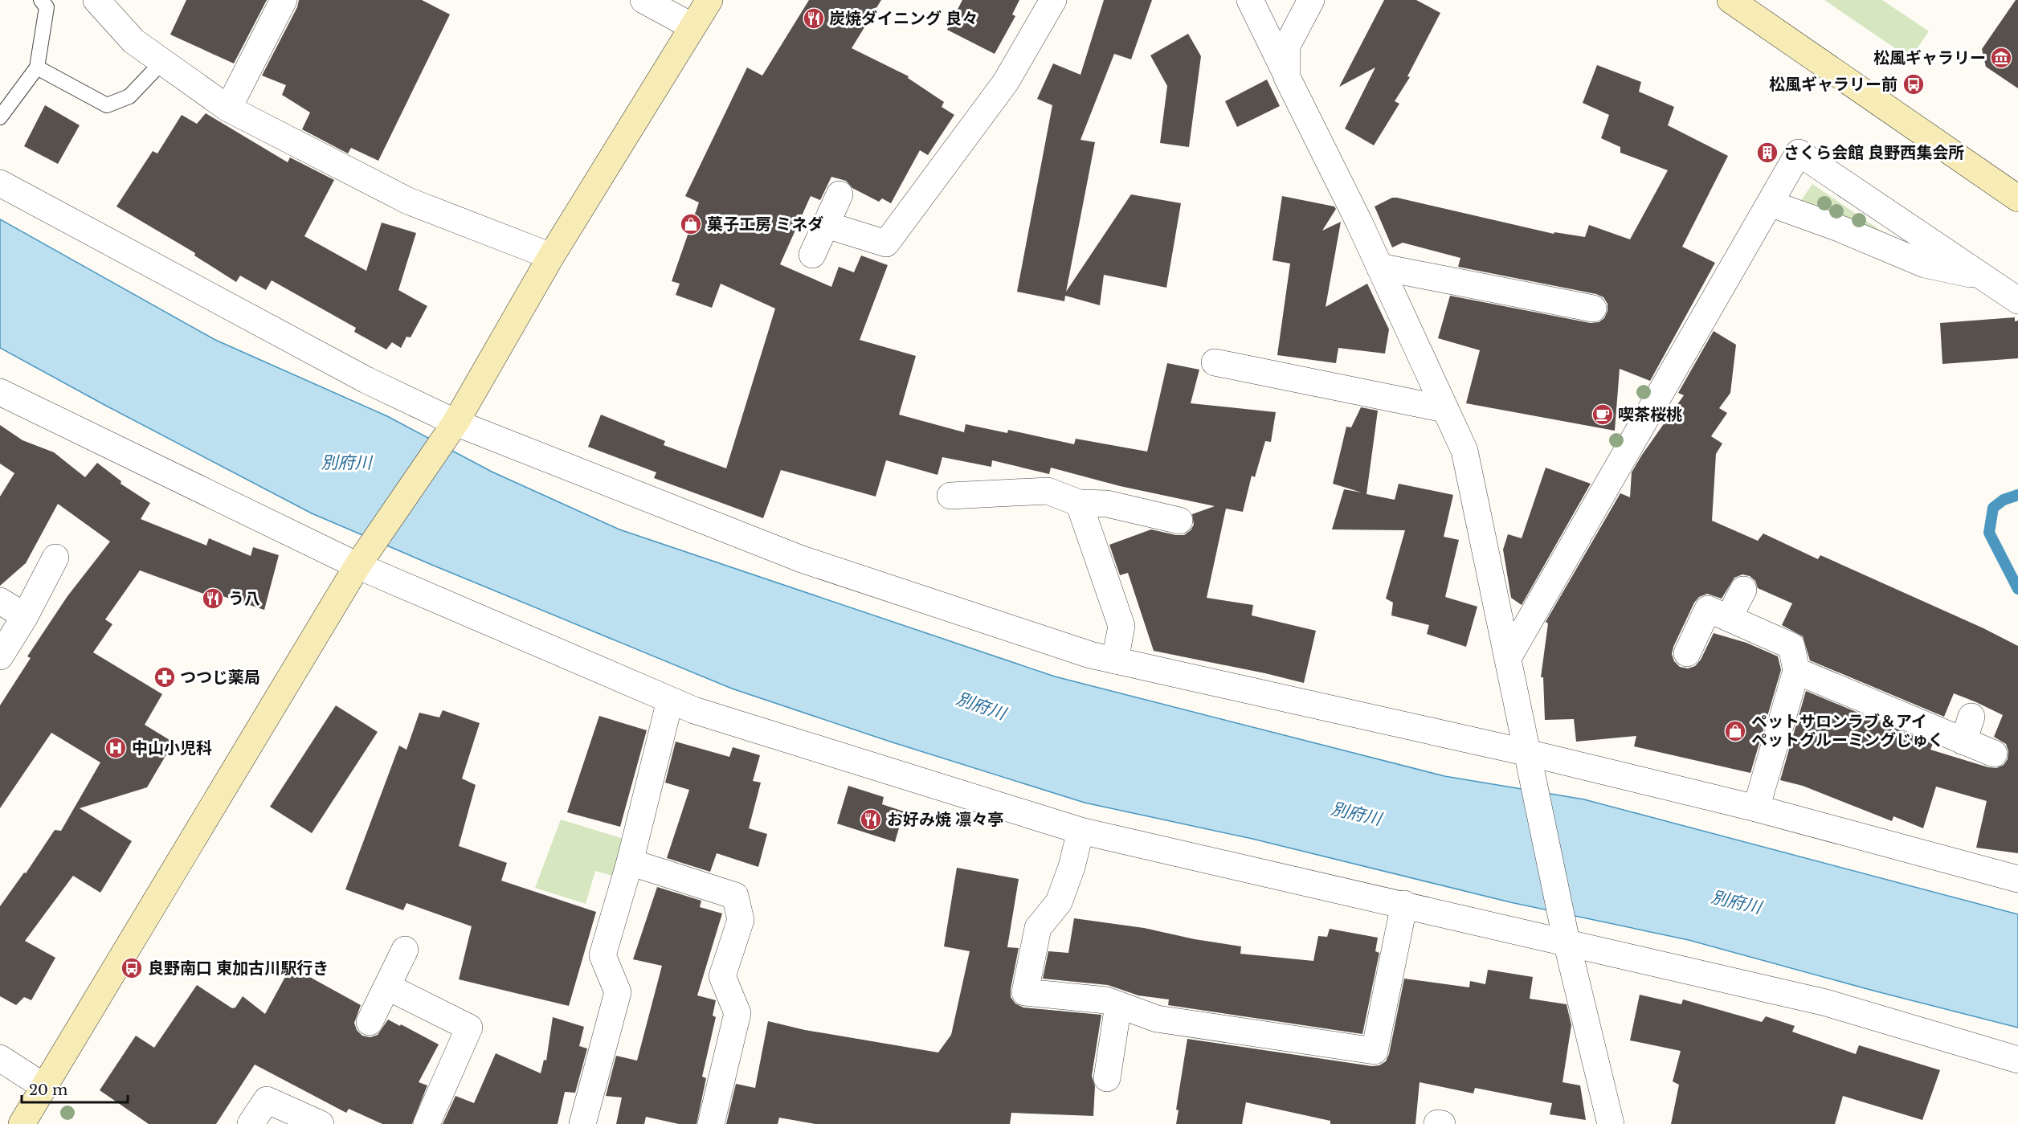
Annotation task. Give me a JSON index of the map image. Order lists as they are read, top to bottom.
{
  "water": ["別府川"],
  "places": {
    "restaurant": ["炭焼ダイニング 良々", "う八", "お好み焼 凛々亭"],
    "museum": ["松風ギャラリー"],
    "bus stop": ["松風ギャラリー前", "良野南口 東加古川駅行き"],
    "building": ["さくら会館 良野西集会所"],
    "shop": ["菓子工房 ミネダ", "ペットサロンラブ＆アイ ペットグルーミングじゅく"],
    "cafe": ["喫茶桜桃"],
    "pharmacy": ["つつじ薬局"],
    "hospital": ["中山小児科"]
  },
  "scale_bar": "20 m"
}
